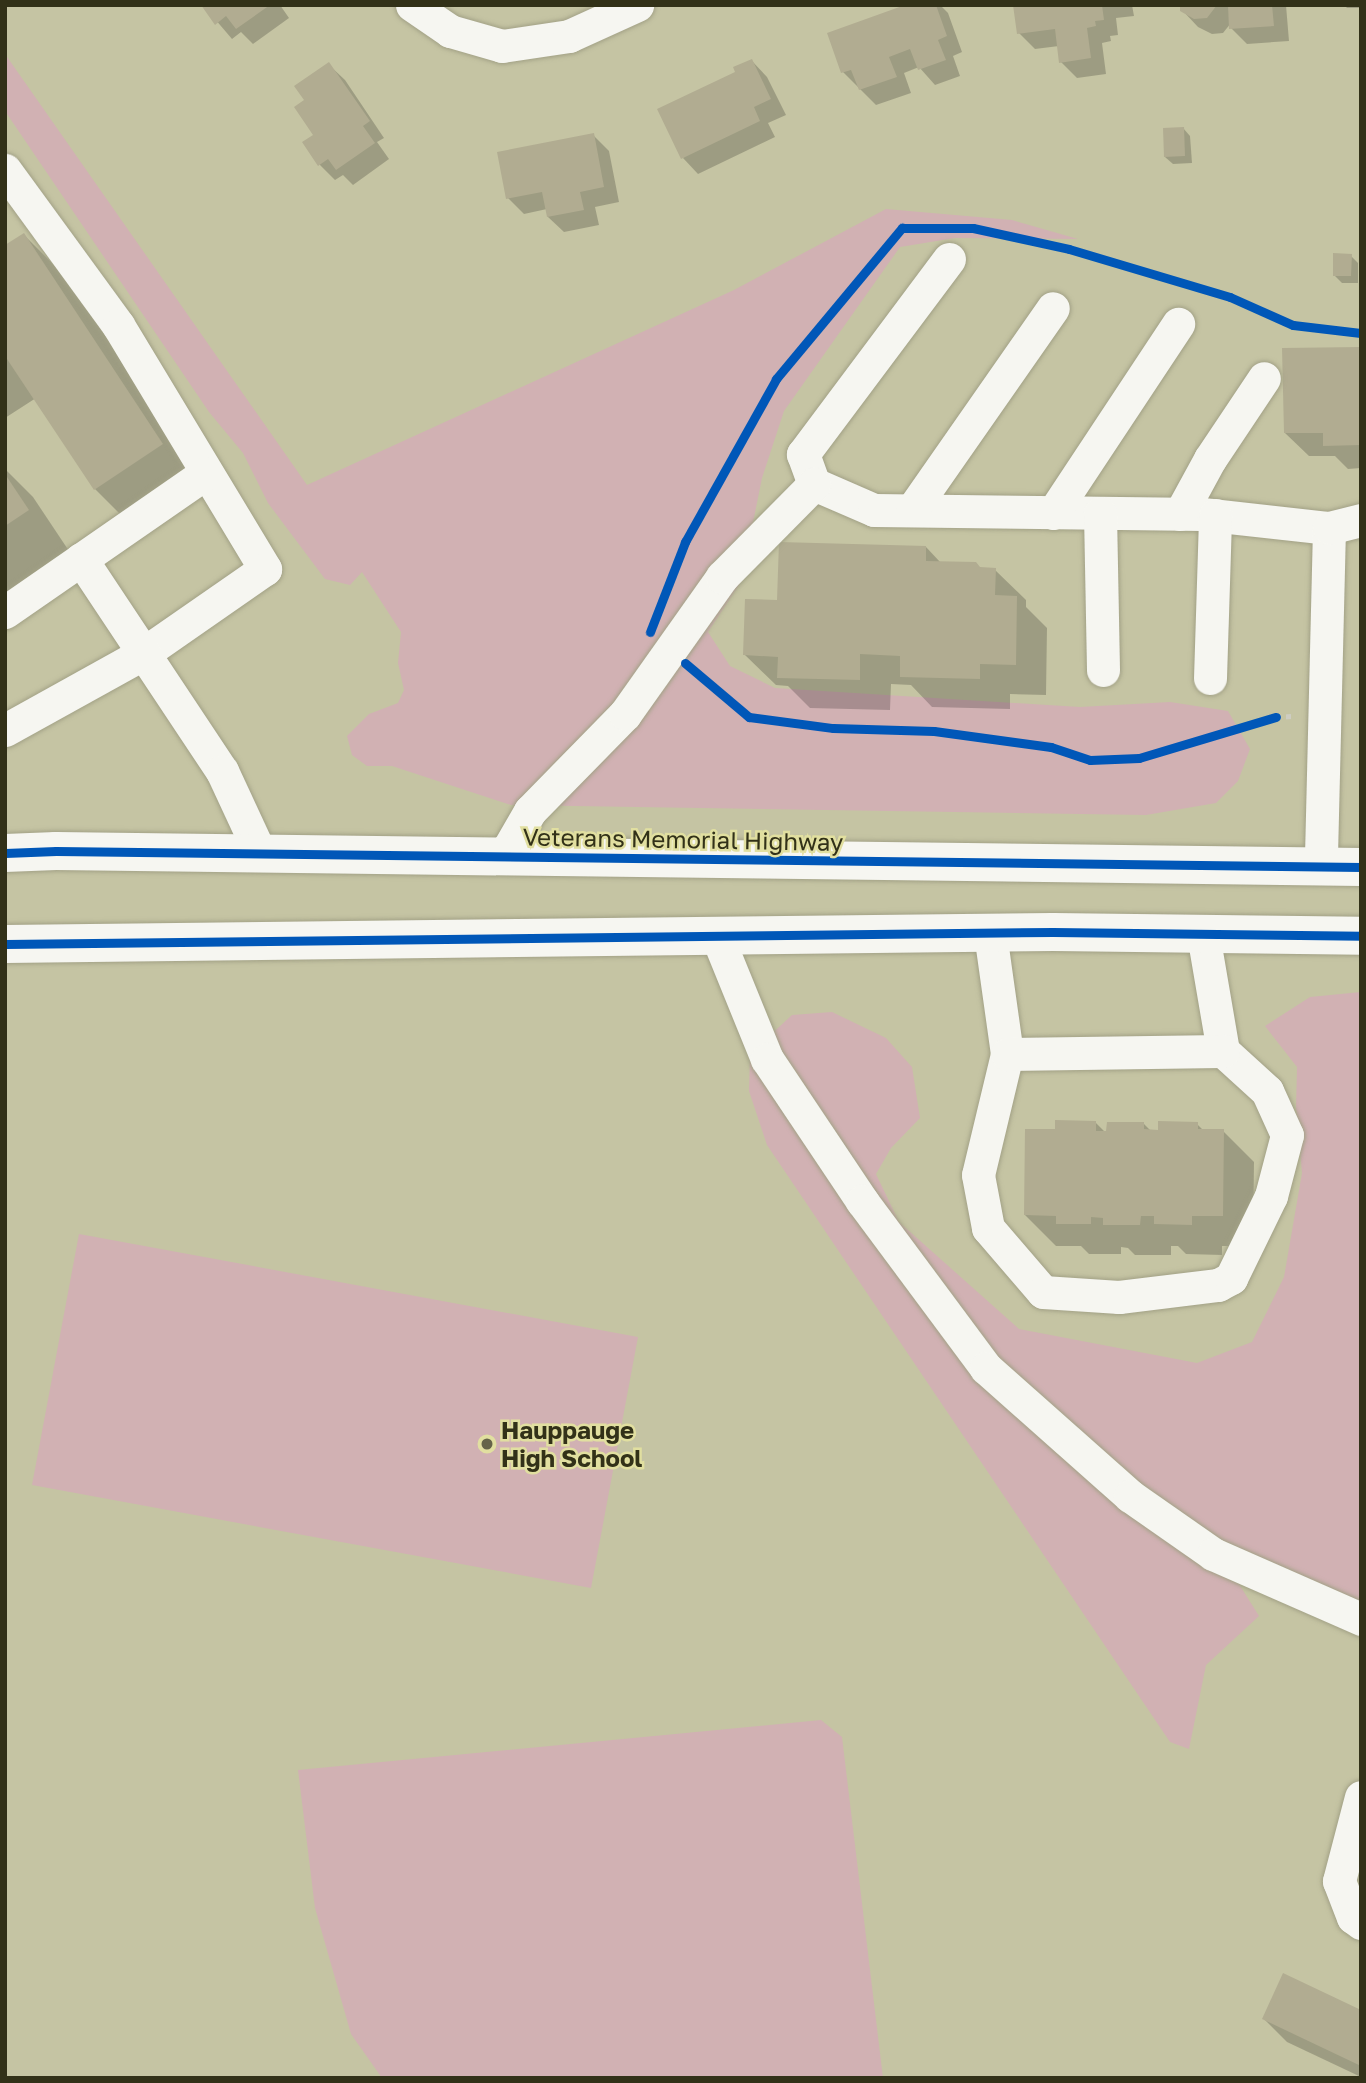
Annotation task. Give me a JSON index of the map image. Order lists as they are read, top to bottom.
{
  "streets": {
    "highway": ["Veterans Memorial Highway"]
  },
  "places": ["Hauppauge High School"]
}
